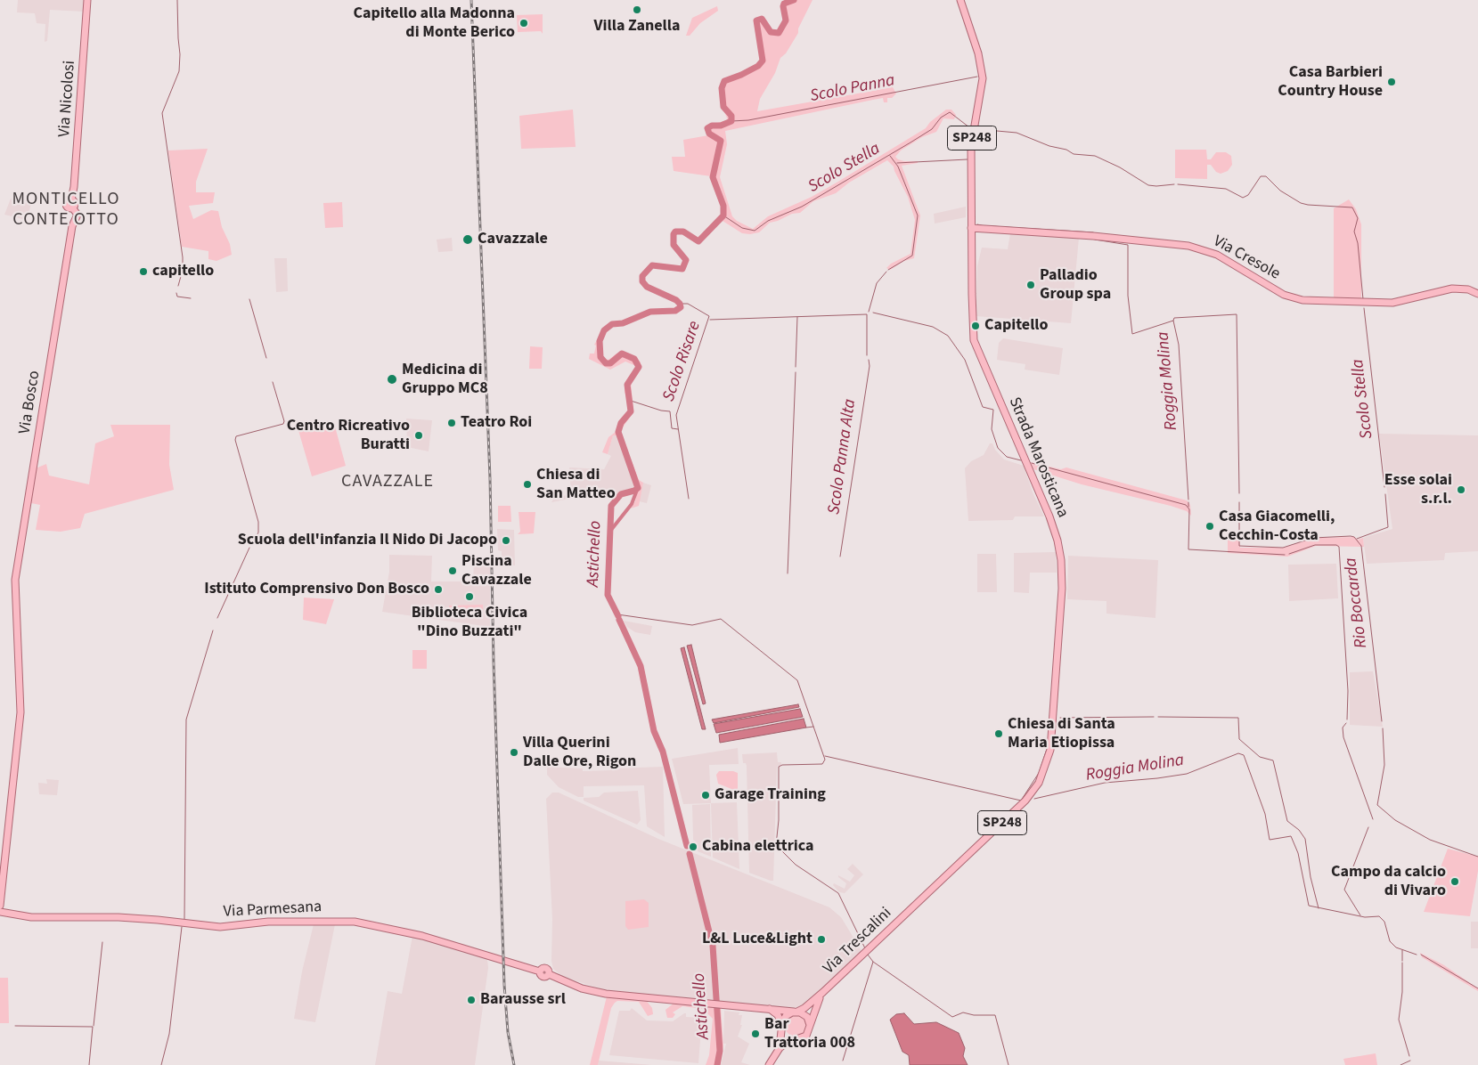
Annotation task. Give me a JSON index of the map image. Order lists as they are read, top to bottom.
{
  "streets": {
    "main road": [
      "Via Nicolosi",
      "SP248",
      "Via Cresole",
      "Via Bosco",
      "Strada Marosticana",
      "Via Parmesana",
      "Via Trescalini"
    ]
  },
  "crossings": [
    ["Via Nicolosi", "Via Bosco"],
    ["SP248", "Via Cresole"],
    ["SP248", "Strada Marosticana"],
    ["SP248", "Via Trescalini"],
    ["Via Cresole", "Strada Marosticana"],
    ["Strada Marosticana", "Via Trescalini"]
  ],
  "districts": ["MONTICELLO CONTE OTTO", "CAVAZZALE"],
  "water": [
    "Scolo Panna",
    "Scolo Stella",
    "Scolo Risare",
    "Roggia Molina",
    "Scolo Panna Alta",
    "Astichello",
    "Rio Boccarda"
  ],
  "places": [
    "Villa Zanella",
    "Capitello alla Madonna di Monte Berico",
    "Casa Barbieri Country House",
    "Cavazzale",
    "capitello",
    "Palladio Group spa",
    "Capitello",
    "Medicina di Gruppo MC8",
    "Teatro Roi",
    "Centro Ricreativo Buratti",
    "Chiesa di San Matteo",
    "Esse solai s.r.l.",
    "Casa Giacomelli, Cecchin-Costa",
    "Scuola dell'infanzia Il Nido Di Jacopo",
    "Piscina Cavazzale",
    "Istituto Comprensivo Don Bosco",
    "Biblioteca Civica \"Dino Buzzati\"",
    "Chiesa di Santa Maria Etiopissa",
    "Villa Querini Dalle Ore, Rigon",
    "Garage Training",
    "Cabina elettrica",
    "Campo da calcio di Vivaro",
    "L&L Luce&Light",
    "Barausse srl",
    "Bar Trattoria 008"
  ]
}
